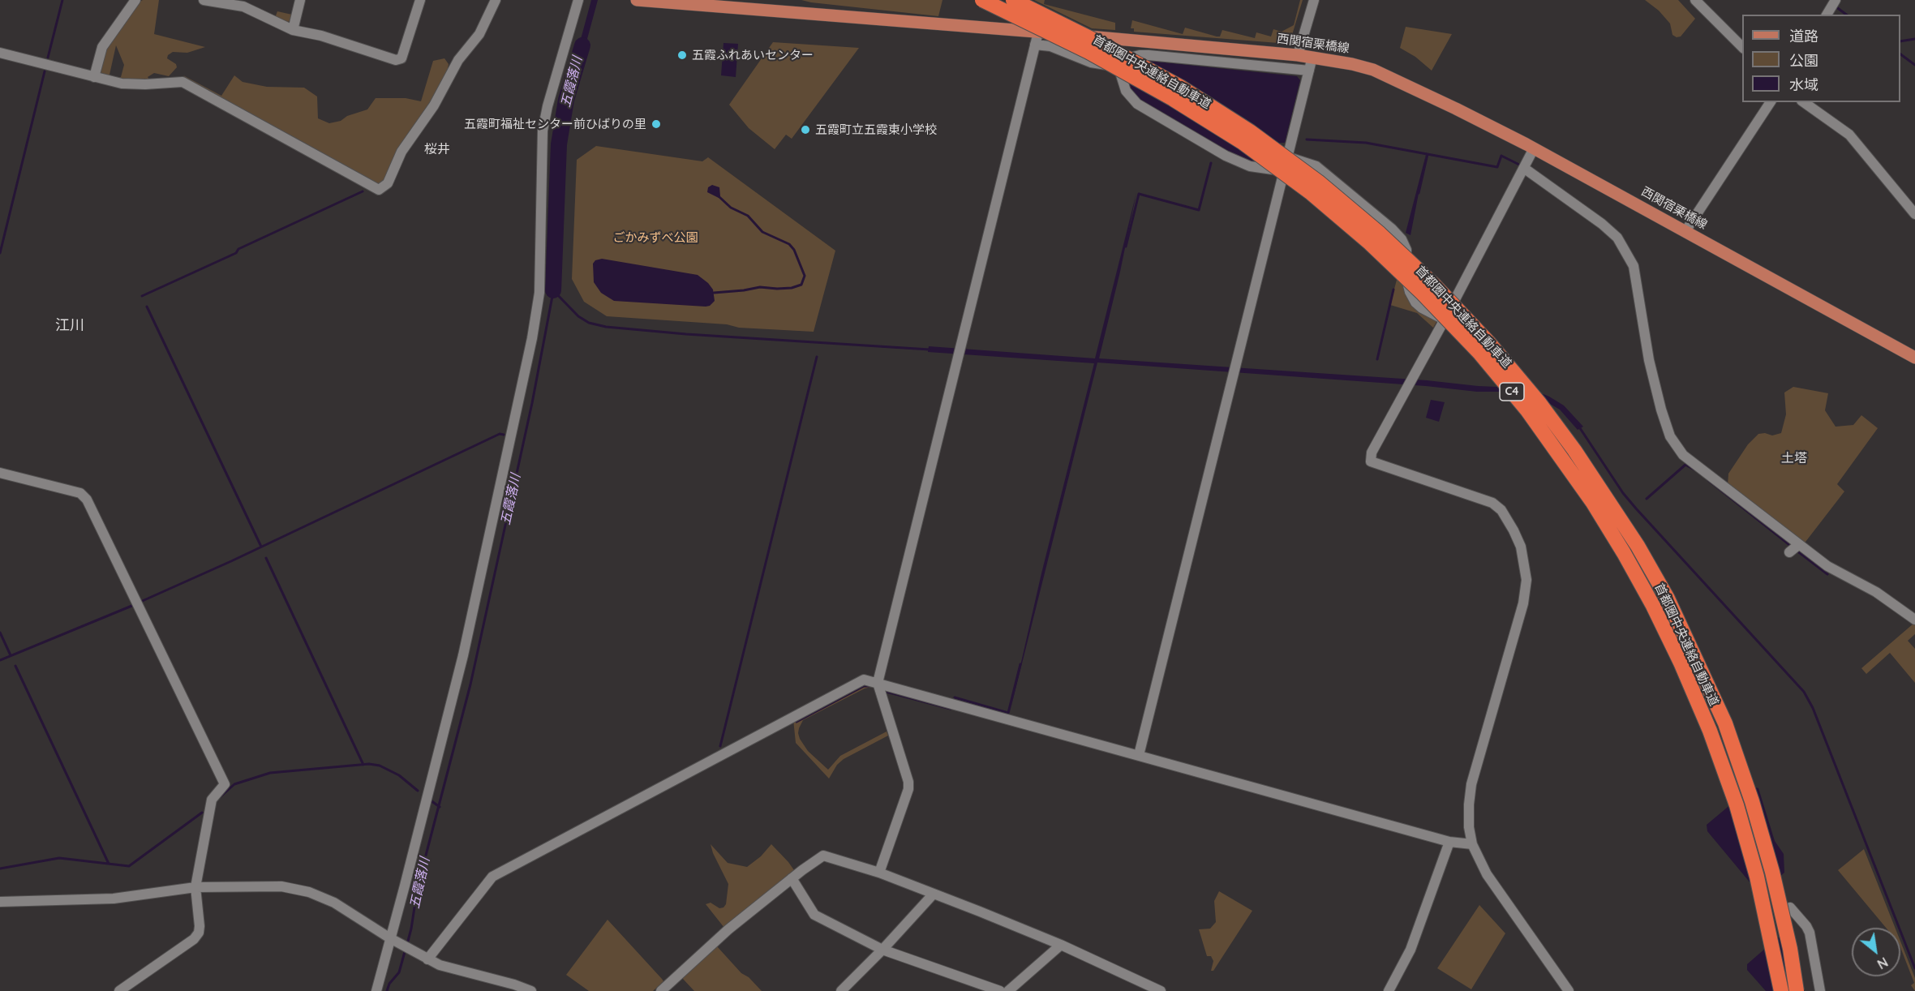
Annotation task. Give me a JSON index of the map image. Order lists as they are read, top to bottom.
{
  "streets": {
    "highway": ["首都圏中央連絡自動車道", "C4"],
    "main road": ["西関宿栗橋線"]
  },
  "districts": ["桜井", "江川", "土塔"],
  "water": ["五霞落川"],
  "parks": ["ごかみずべ公園"],
  "places": ["五霞ふれあいセンター", "五霞町福祉センター前ひばりの里", "五霞町立五霞東小学校"],
  "legend": ["道路", "公園", "水域"],
  "north": "bottom right"
}
